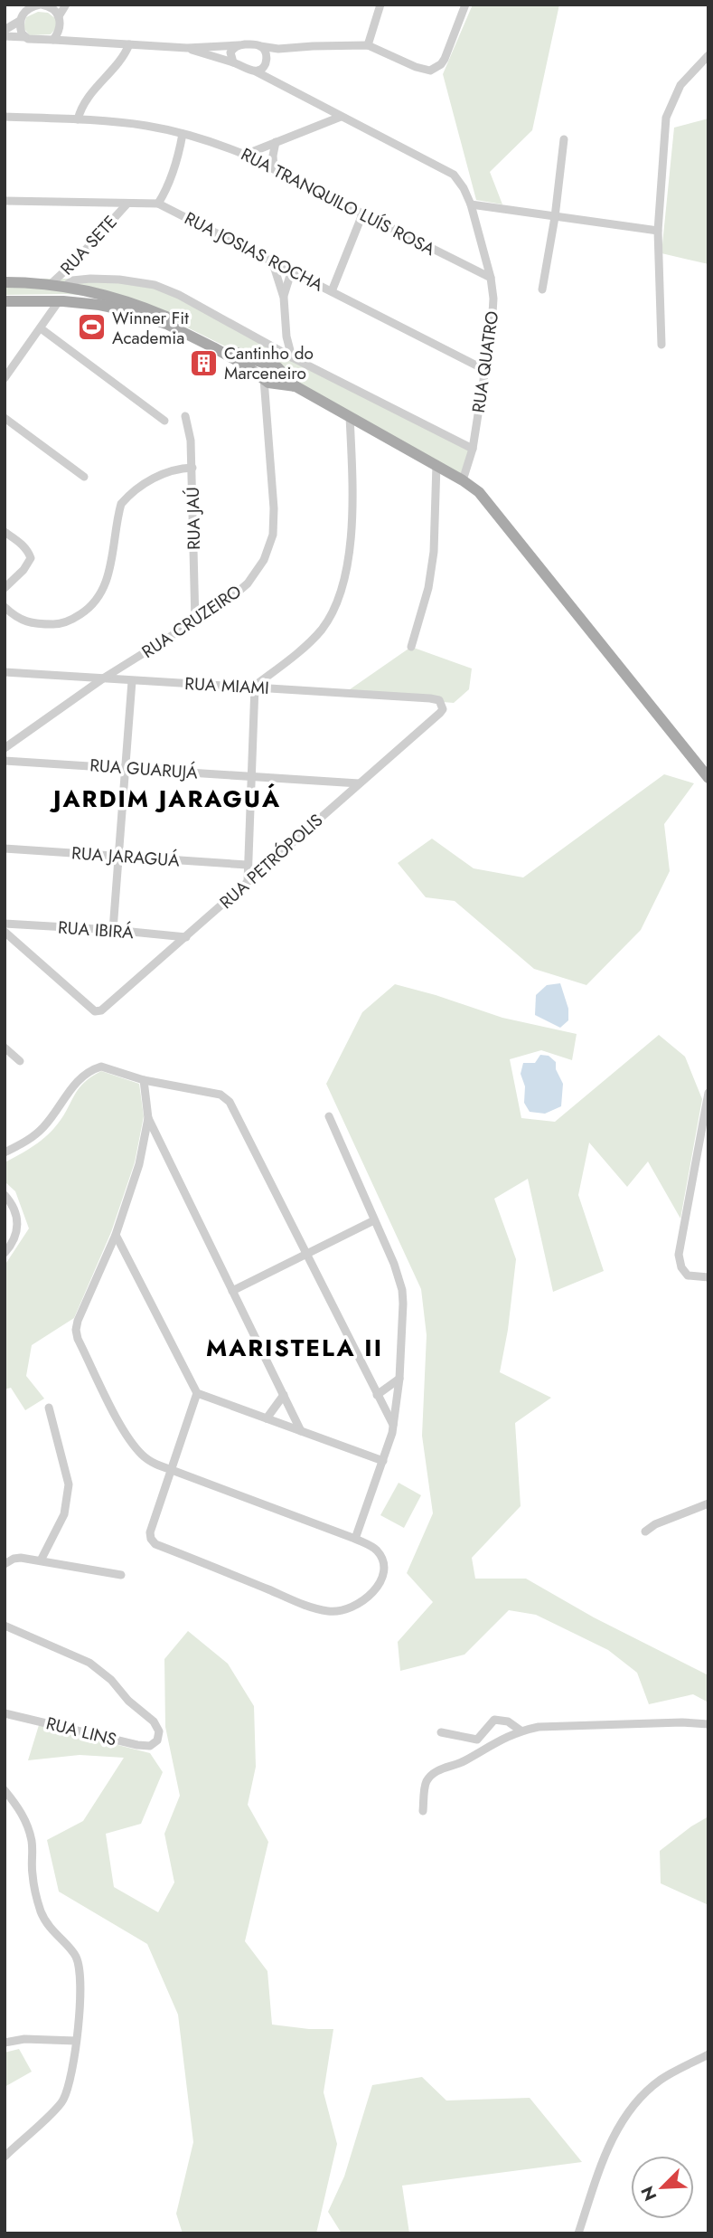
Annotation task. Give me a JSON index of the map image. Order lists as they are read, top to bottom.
{
  "streets": {
    "street": [
      "RUA TRANQUILO LUÍS ROSA",
      "RUA SETE",
      "RUA JOSIAS ROCHA",
      "RUA QUATRO",
      "RUA JAÚ",
      "RUA CRUZEIRO",
      "RUA MIAMI",
      "RUA GUARUJÁ",
      "RUA JARAGUÁ",
      "RUA PETRÓPOLIS",
      "RUA IBIRÁ",
      "RUA LINS"
    ]
  },
  "crossings": [
    ["RUA TRANQUILO LUÍS ROSA", "RUA QUATRO"],
    ["RUA SETE", "RUA JOSIAS ROCHA"],
    ["RUA JOSIAS ROCHA", "RUA QUATRO"],
    ["RUA JAÚ", "RUA CRUZEIRO"],
    ["RUA CRUZEIRO", "RUA MIAMI"],
    ["RUA MIAMI", "RUA PETRÓPOLIS"],
    ["RUA GUARUJÁ", "RUA PETRÓPOLIS"],
    ["RUA PETRÓPOLIS", "RUA IBIRÁ"]
  ],
  "districts": ["JARDIM JARAGUÁ", "MARISTELA II"],
  "places": {
    "sports": ["Winner Fit Academia"],
    "building": ["Cantinho do Marceneiro"]
  },
  "north": "bottom left"
}
